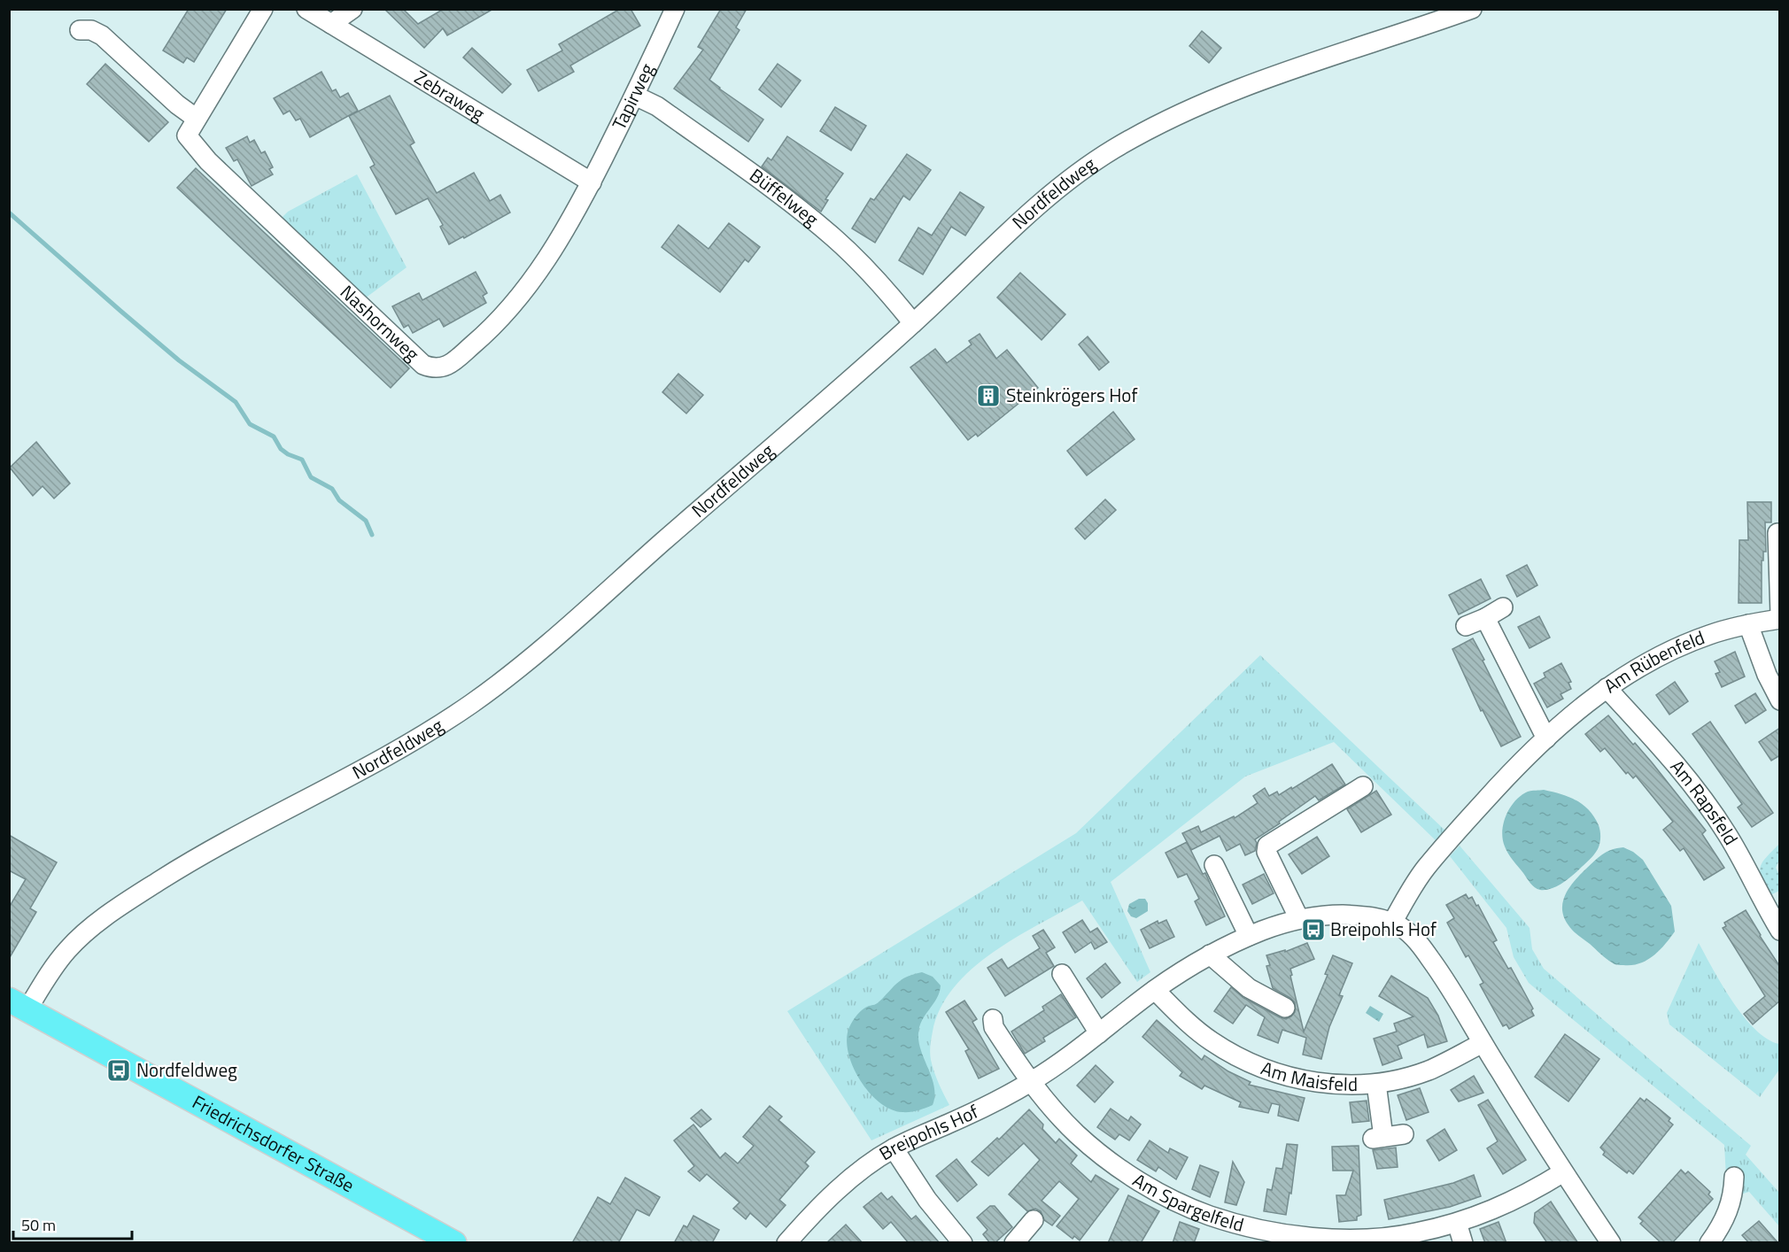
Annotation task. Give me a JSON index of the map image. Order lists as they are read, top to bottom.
{
  "streets": {
    "main road": ["Friedrichsdorfer Straße"],
    "street": [
      "Zebraweg",
      "Tapirweg",
      "Nordfeldweg",
      "Büffelweg",
      "Nashornweg",
      "Am Rübenfeld",
      "Am Rapsfeld",
      "Am Maisfeld",
      "Breipohls Hof",
      "Am Spargelfeld"
    ]
  },
  "crossings": [
    ["Zebraweg", "Tapirweg"],
    ["Zebraweg", "Nashornweg"],
    ["Tapirweg", "Büffelweg"],
    ["Tapirweg", "Nashornweg"],
    ["Nordfeldweg", "Büffelweg"],
    ["Nordfeldweg", "Friedrichsdorfer Straße"],
    ["Am Rübenfeld", "Am Rapsfeld"],
    ["Am Rübenfeld", "Breipohls Hof"],
    ["Am Maisfeld", "Breipohls Hof"],
    ["Breipohls Hof", "Am Spargelfeld"]
  ],
  "places": {
    "building": ["Steinkrögers Hof"],
    "bus stop": ["Breipohls Hof", "Nordfeldweg"]
  },
  "scale_bar": "50 m"
}
